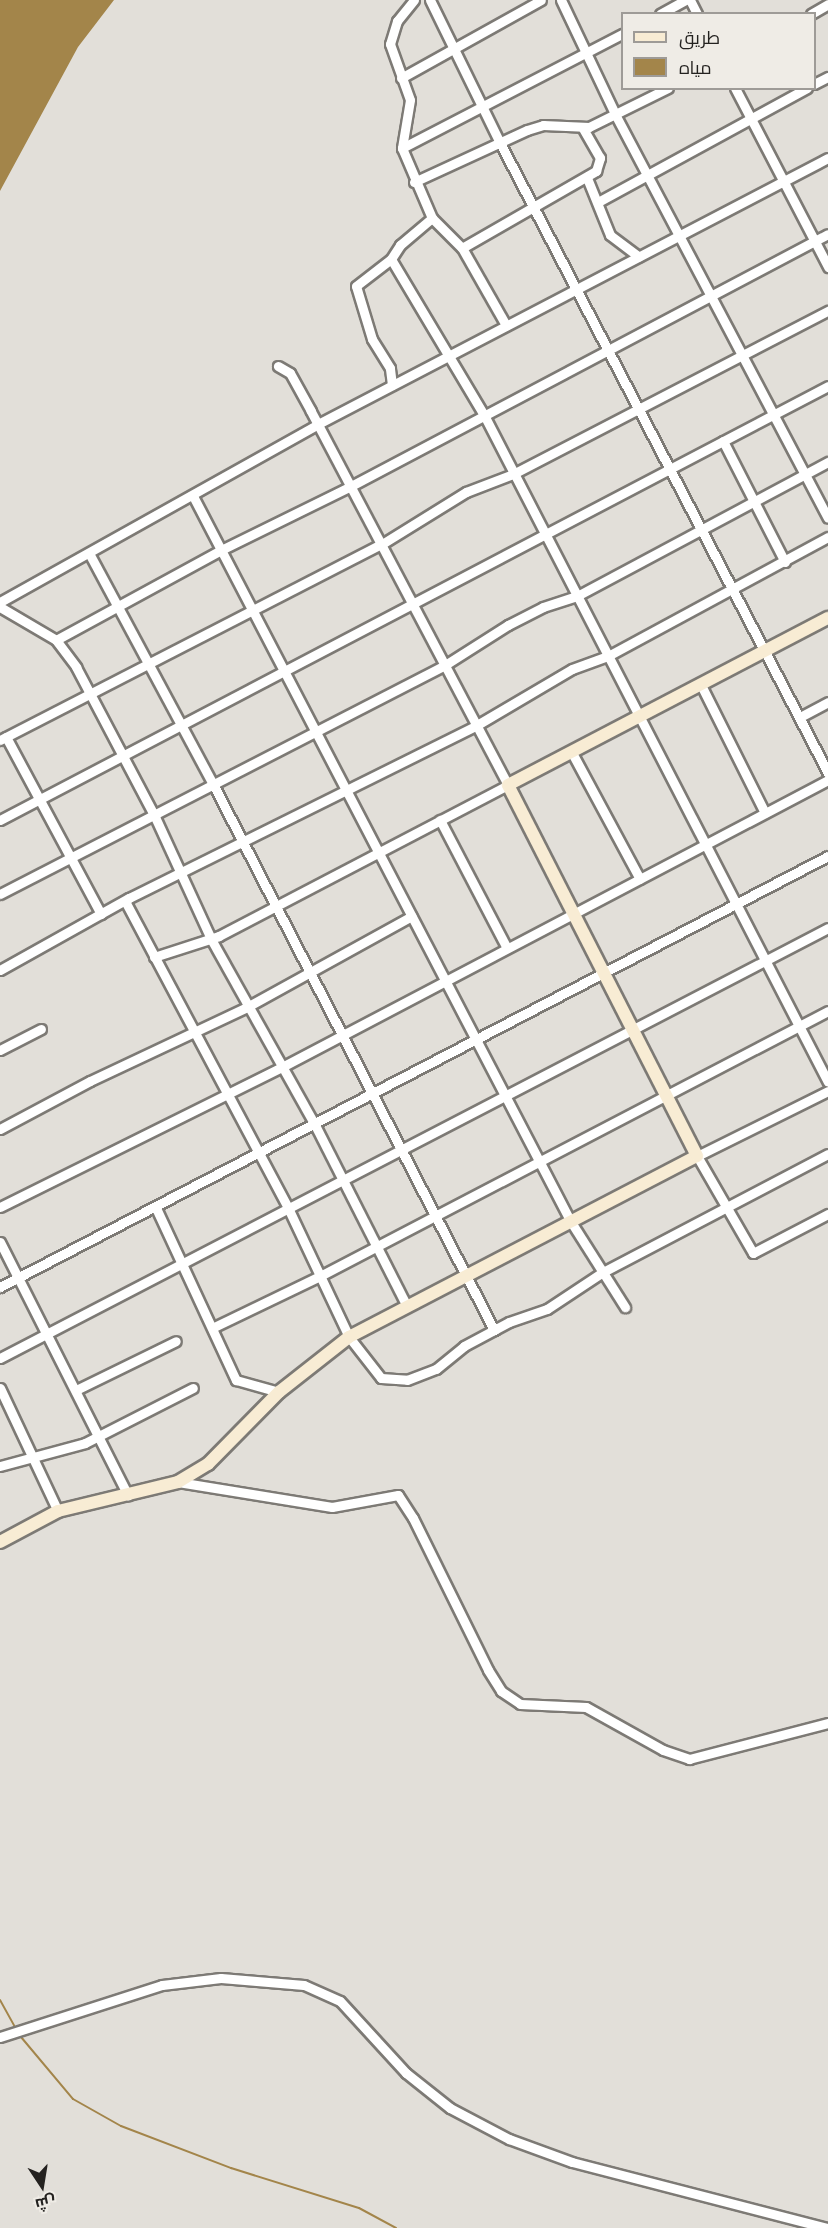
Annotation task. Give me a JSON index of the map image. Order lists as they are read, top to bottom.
{
  "legend": ["طريق", "مياه"],
  "north": "bottom"
}
